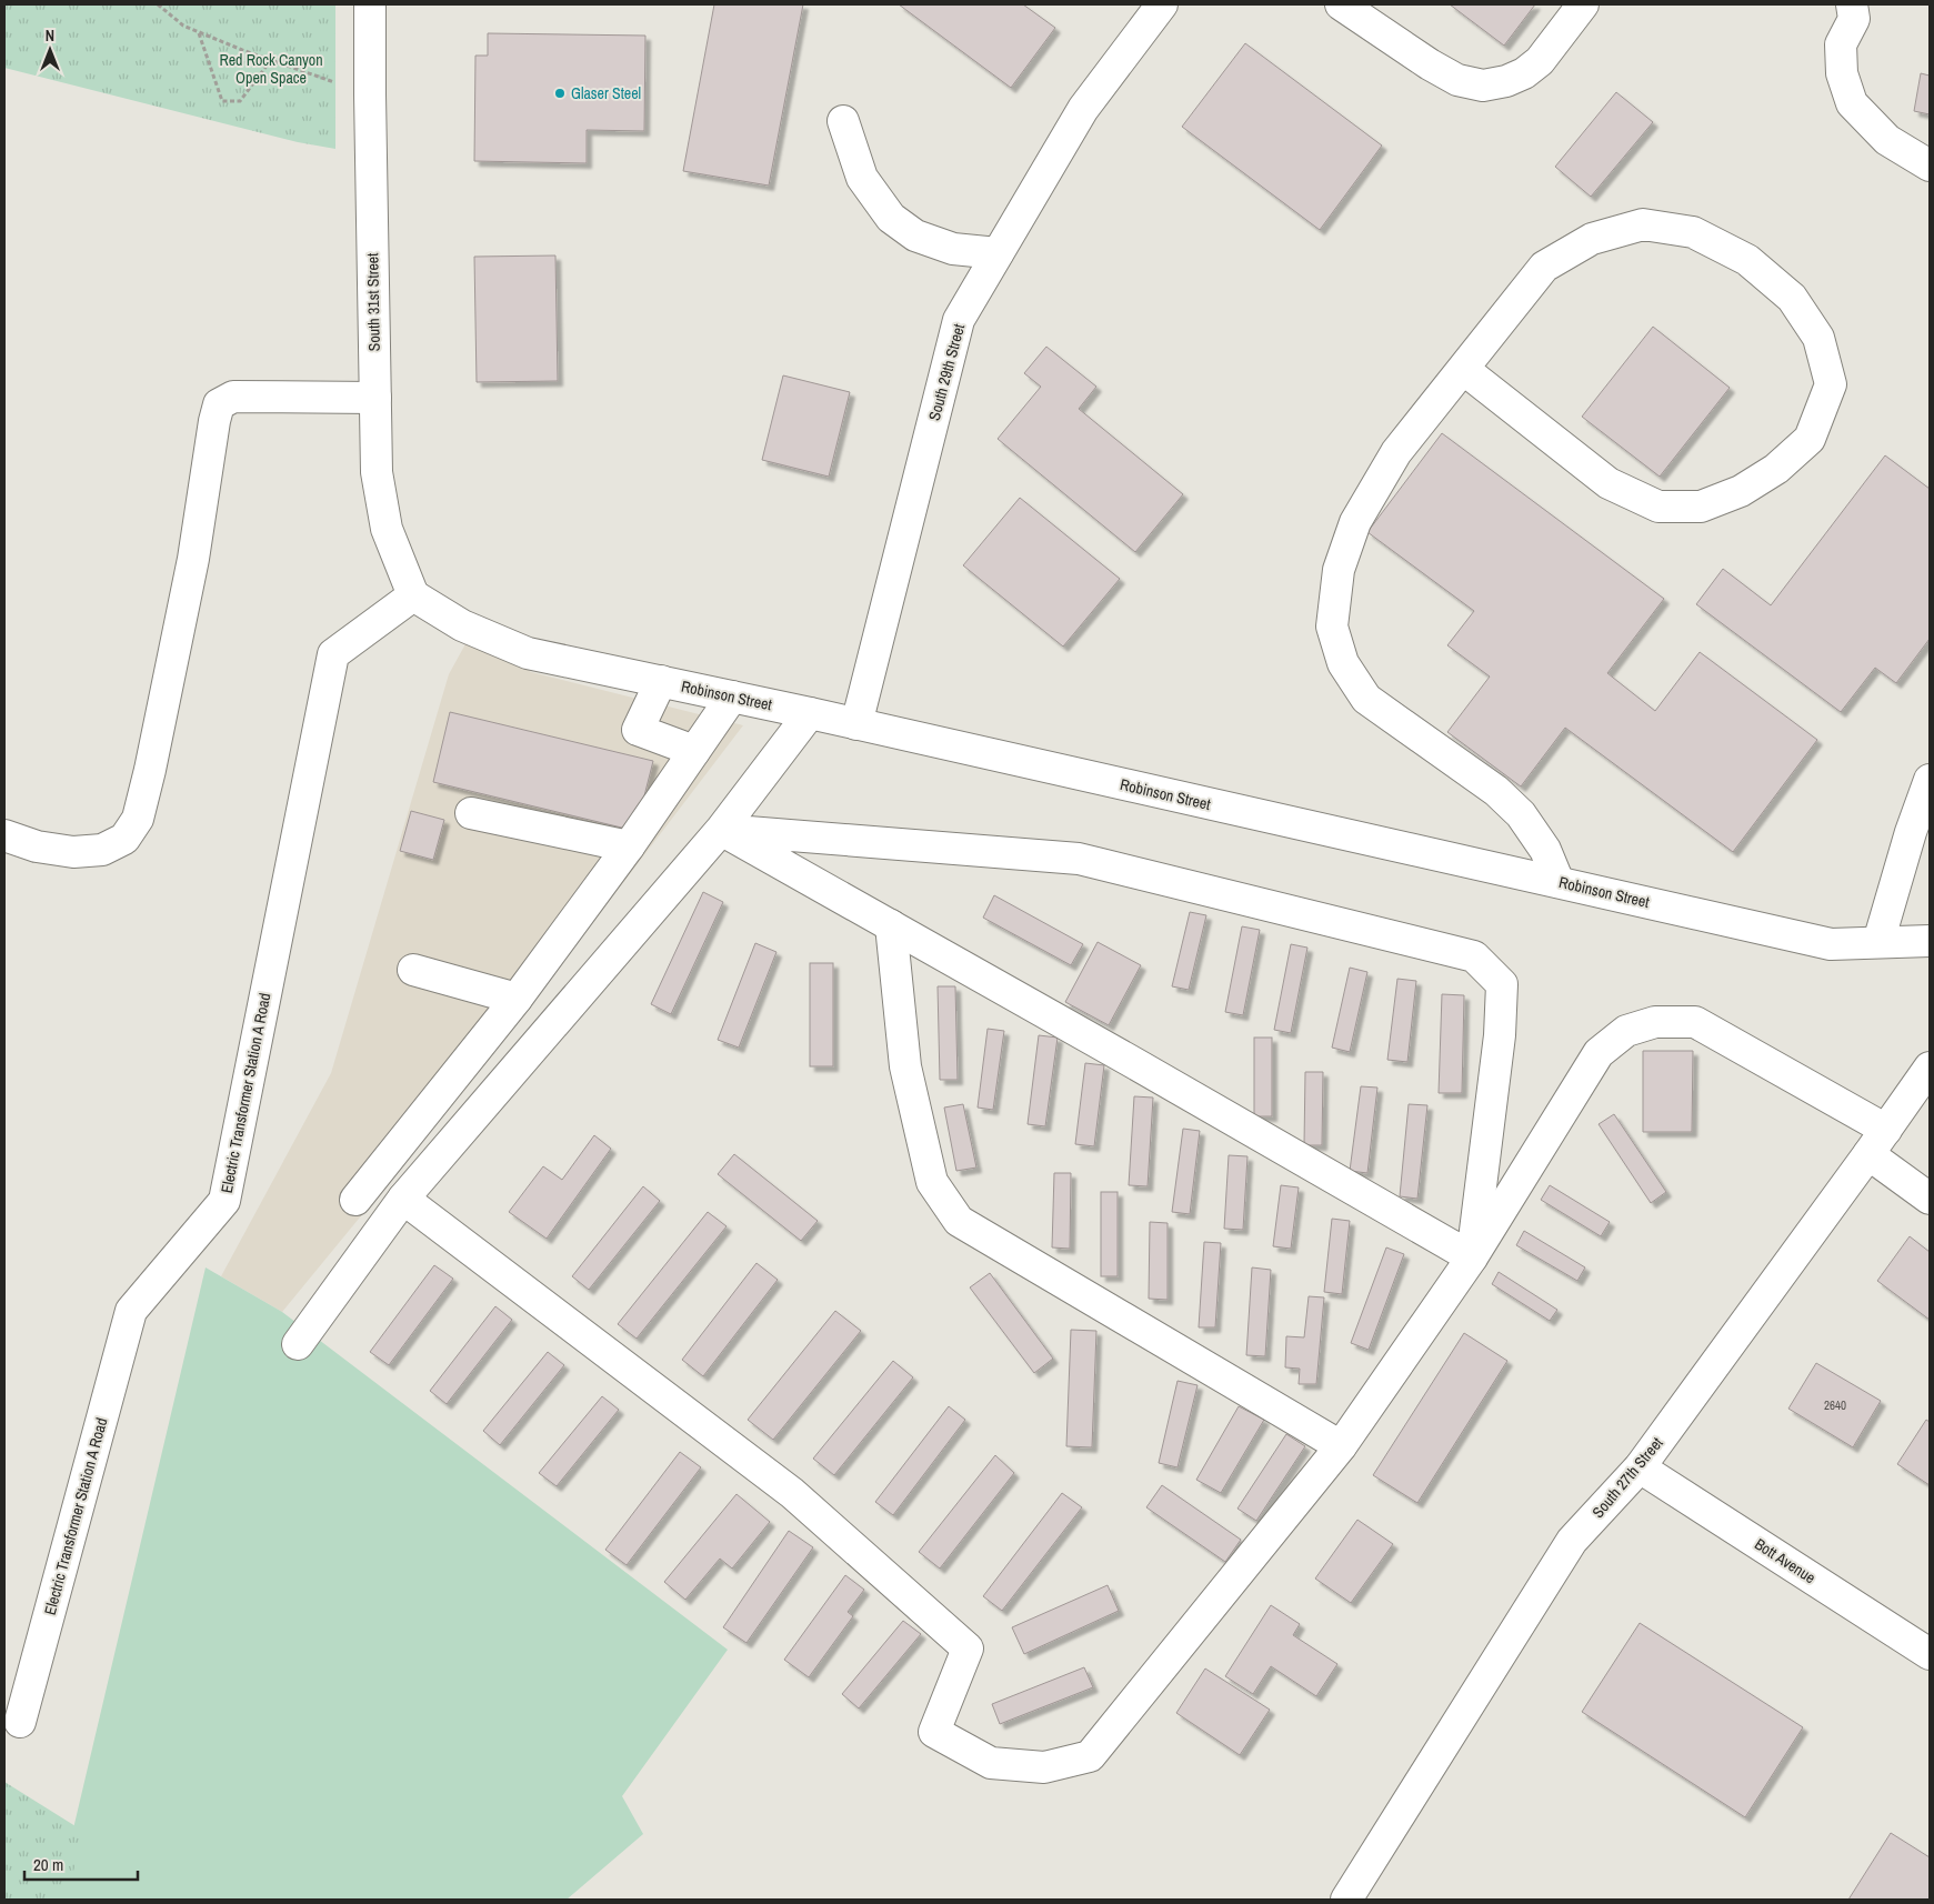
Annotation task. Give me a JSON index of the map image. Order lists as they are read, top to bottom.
{
  "streets": {
    "street": [
      "South 31st Street",
      "South 29th Street",
      "Robinson Street",
      "Electric Transformer Station A Road",
      "South 27th Street",
      "Bott Avenue"
    ]
  },
  "crossings": [
    ["South 31st Street", "Robinson Street"],
    ["South 31st Street", "Electric Transformer Station A Road"],
    ["South 29th Street", "Robinson Street"],
    ["Robinson Street", "Electric Transformer Station A Road"],
    ["South 27th Street", "Bott Avenue"]
  ],
  "parks": ["Red Rock Canyon Open Space"],
  "places": ["Glaser Steel"],
  "house_numbers": ["2640"],
  "scale_bar": "20 m",
  "north": "top"
}
